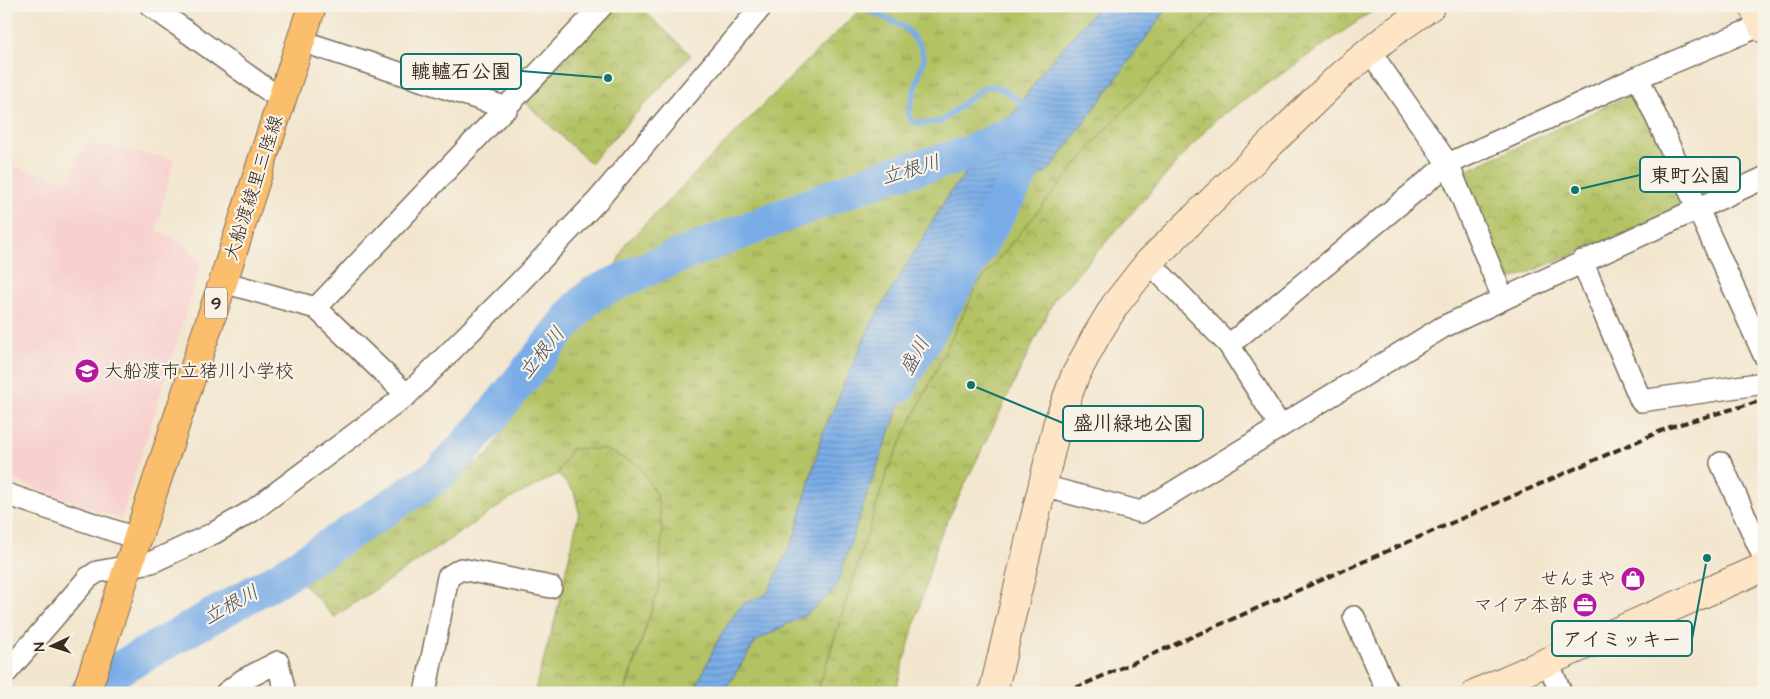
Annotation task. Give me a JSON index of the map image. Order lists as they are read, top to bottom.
{
  "streets": {
    "main road": ["大船渡綾里三陸線", "9"]
  },
  "water": ["立根川", "盛川"],
  "places": {
    "other": [
      "轆轤石公園",
      "東町公園",
      "盛川緑地公園",
      "アイミッキー"
    ],
    "school or university": ["大船渡市立猪川小学校"],
    "shop": ["せんまや"],
    "office": ["マイア本部"]
  },
  "north": "left"
}
